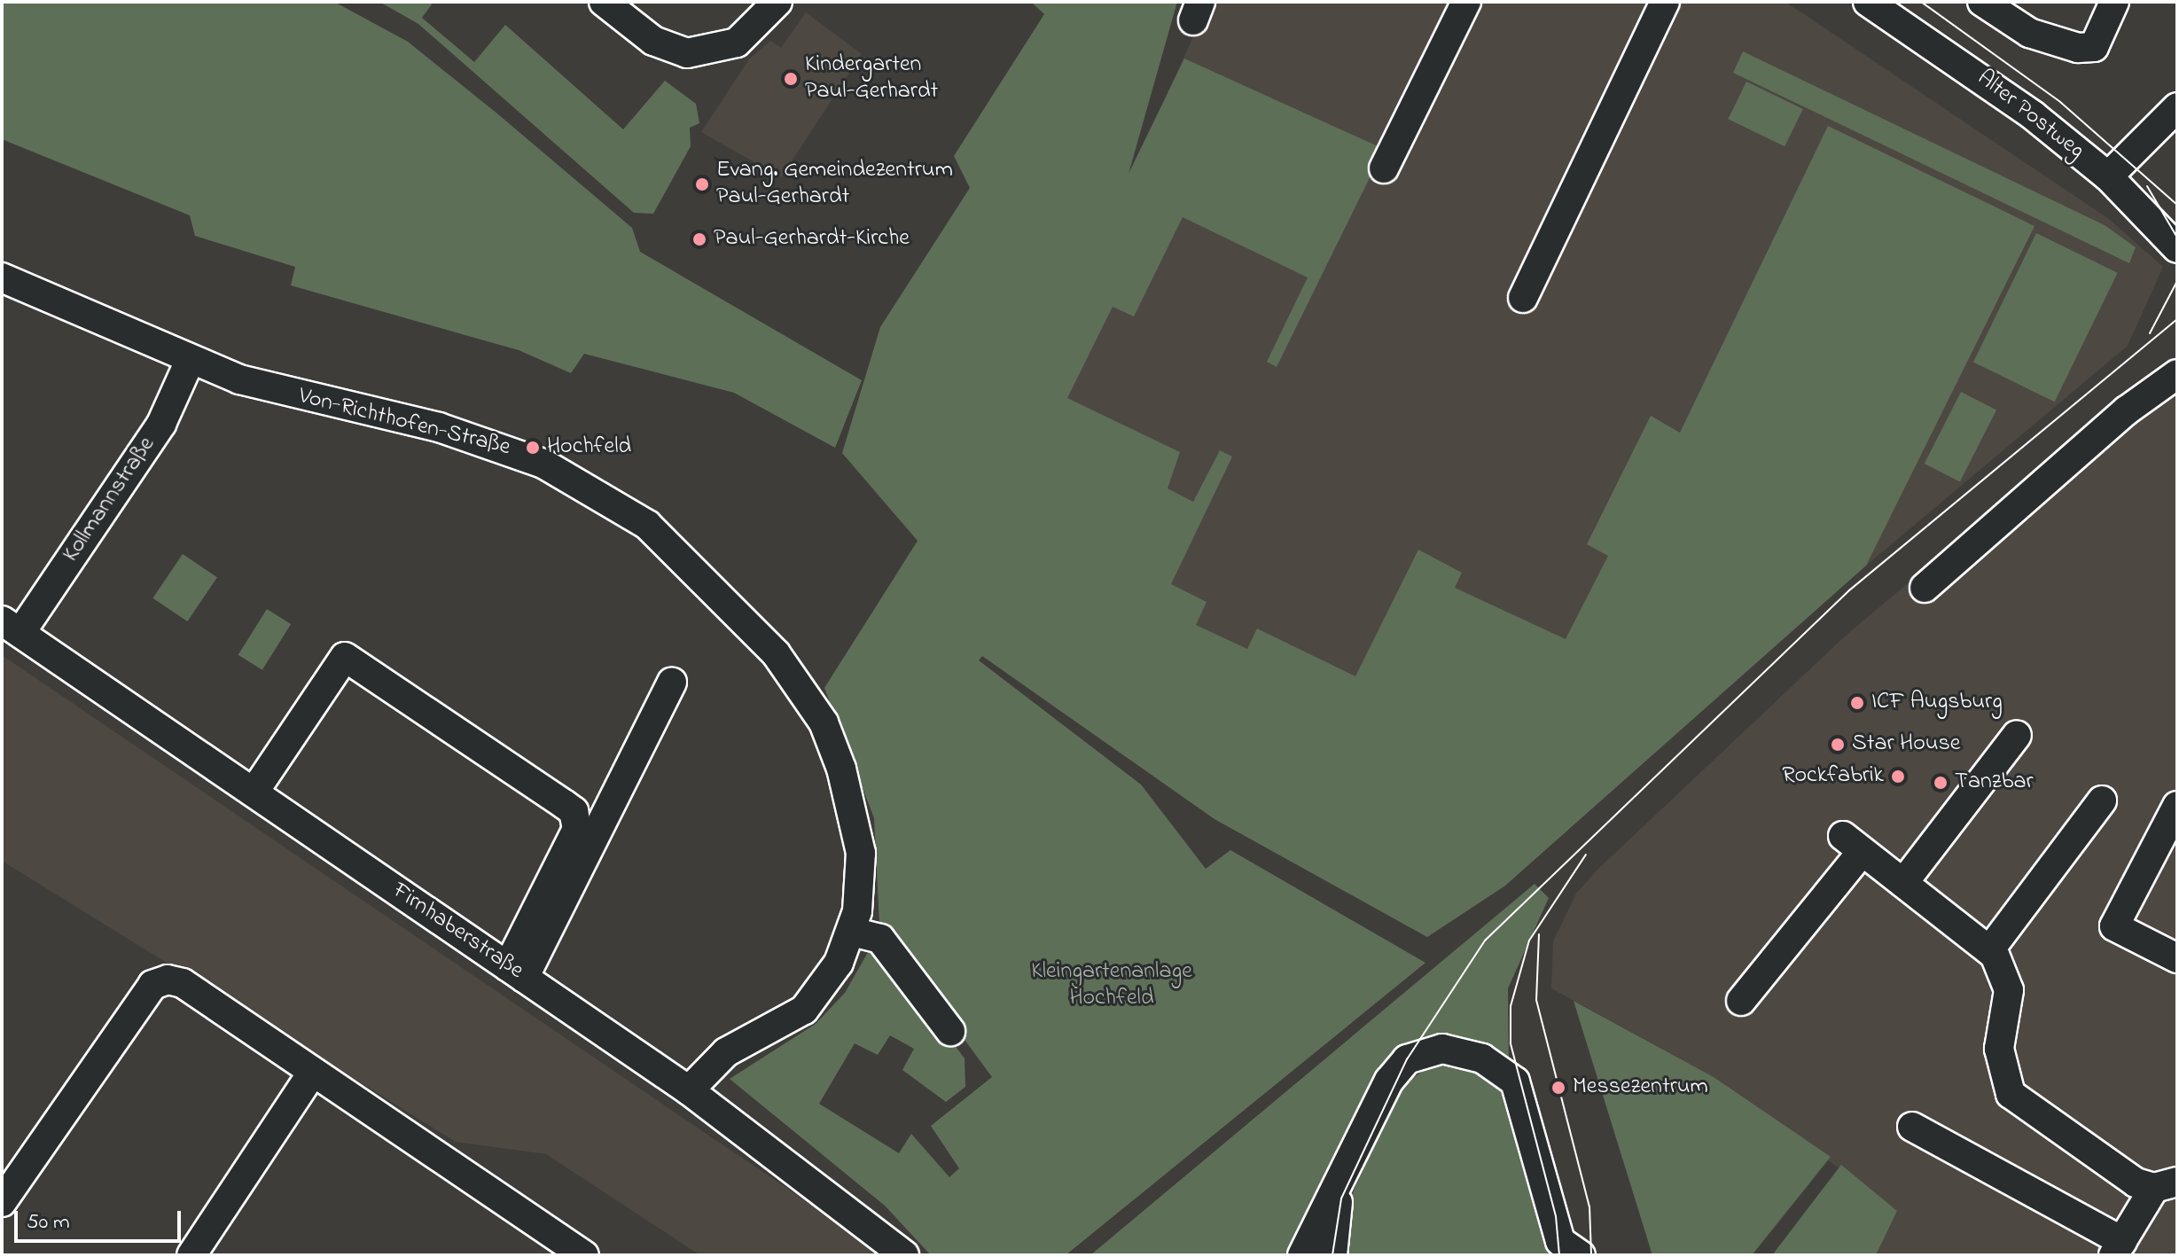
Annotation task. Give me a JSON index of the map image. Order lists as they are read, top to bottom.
{
  "streets": {
    "street": [
      "Alter Postweg",
      "Von-Richthofen-Straße",
      "Kollmannstraße",
      "Firnhaberstraße"
    ]
  },
  "crossings": [
    ["Von-Richthofen-Straße", "Kollmannstraße"],
    ["Von-Richthofen-Straße", "Firnhaberstraße"],
    ["Kollmannstraße", "Firnhaberstraße"]
  ],
  "parks": ["Kleingartenanlage Hochfeld"],
  "places": [
    "Kindergarten Paul-Gerhardt",
    "Evang. Gemeindezentrum Paul-Gerhardt",
    "Paul-Gerhardt-Kirche",
    "Hochfeld",
    "ICF Augsburg",
    "Star House",
    "Rockfabrik",
    "Tanzbar",
    "Messezentrum"
  ],
  "scale_bar": "50 m"
}
